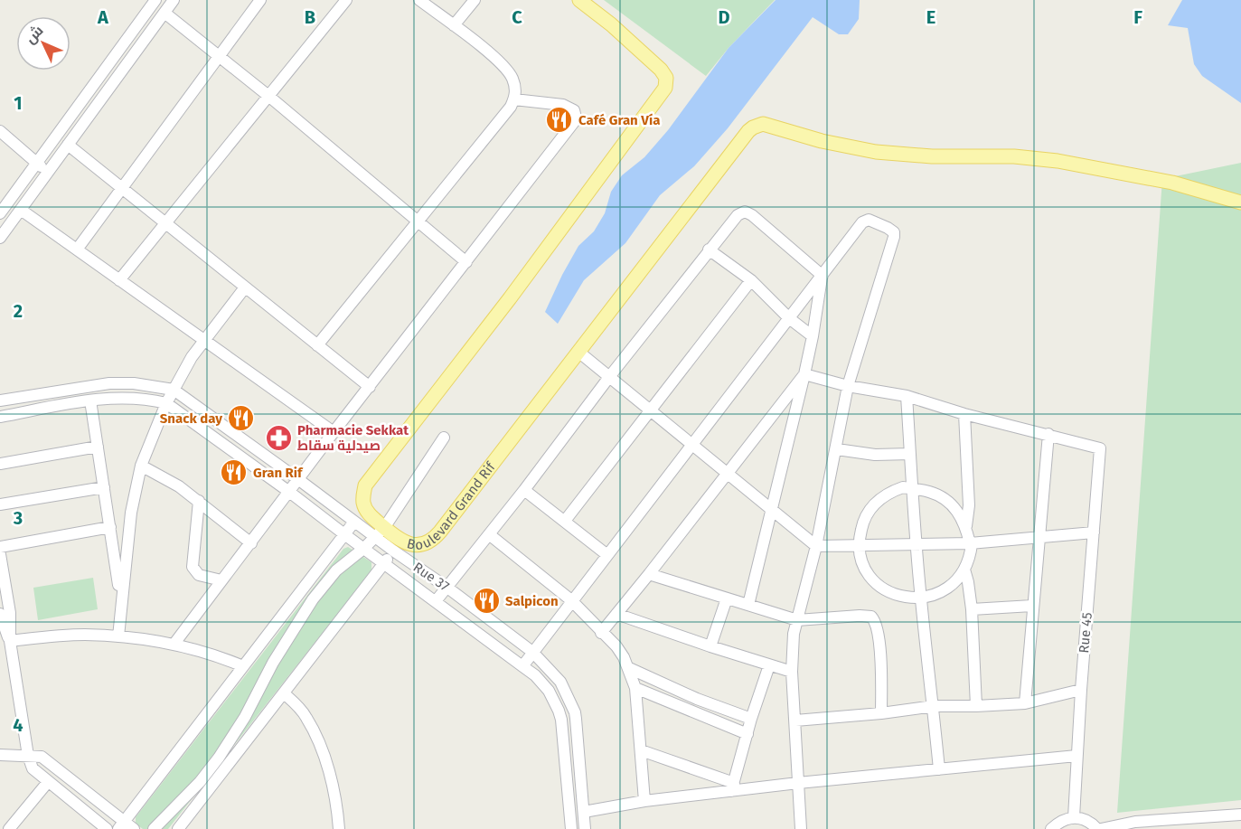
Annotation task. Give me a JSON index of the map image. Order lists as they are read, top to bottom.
{
  "streets": {
    "main road": ["Boulevard Grand Rif"],
    "street": ["Rue 37", "Rue 45"]
  },
  "crossings": [
    ["Boulevard Grand Rif", "Rue 37"]
  ],
  "places": {
    "restaurant": [
      "Café Gran Vía",
      "Snack day",
      "Gran Rif",
      "Salpicon"
    ],
    "pharmacy": ["Pharmacie Sekkat صيدلية سقاط"]
  },
  "north": "top left",
  "grid": {
    "columns": [
      "A",
      "B",
      "C",
      "D",
      "E",
      "F"
    ],
    "rows": [
      "1",
      "2",
      "3",
      "4"
    ]
  }
}
